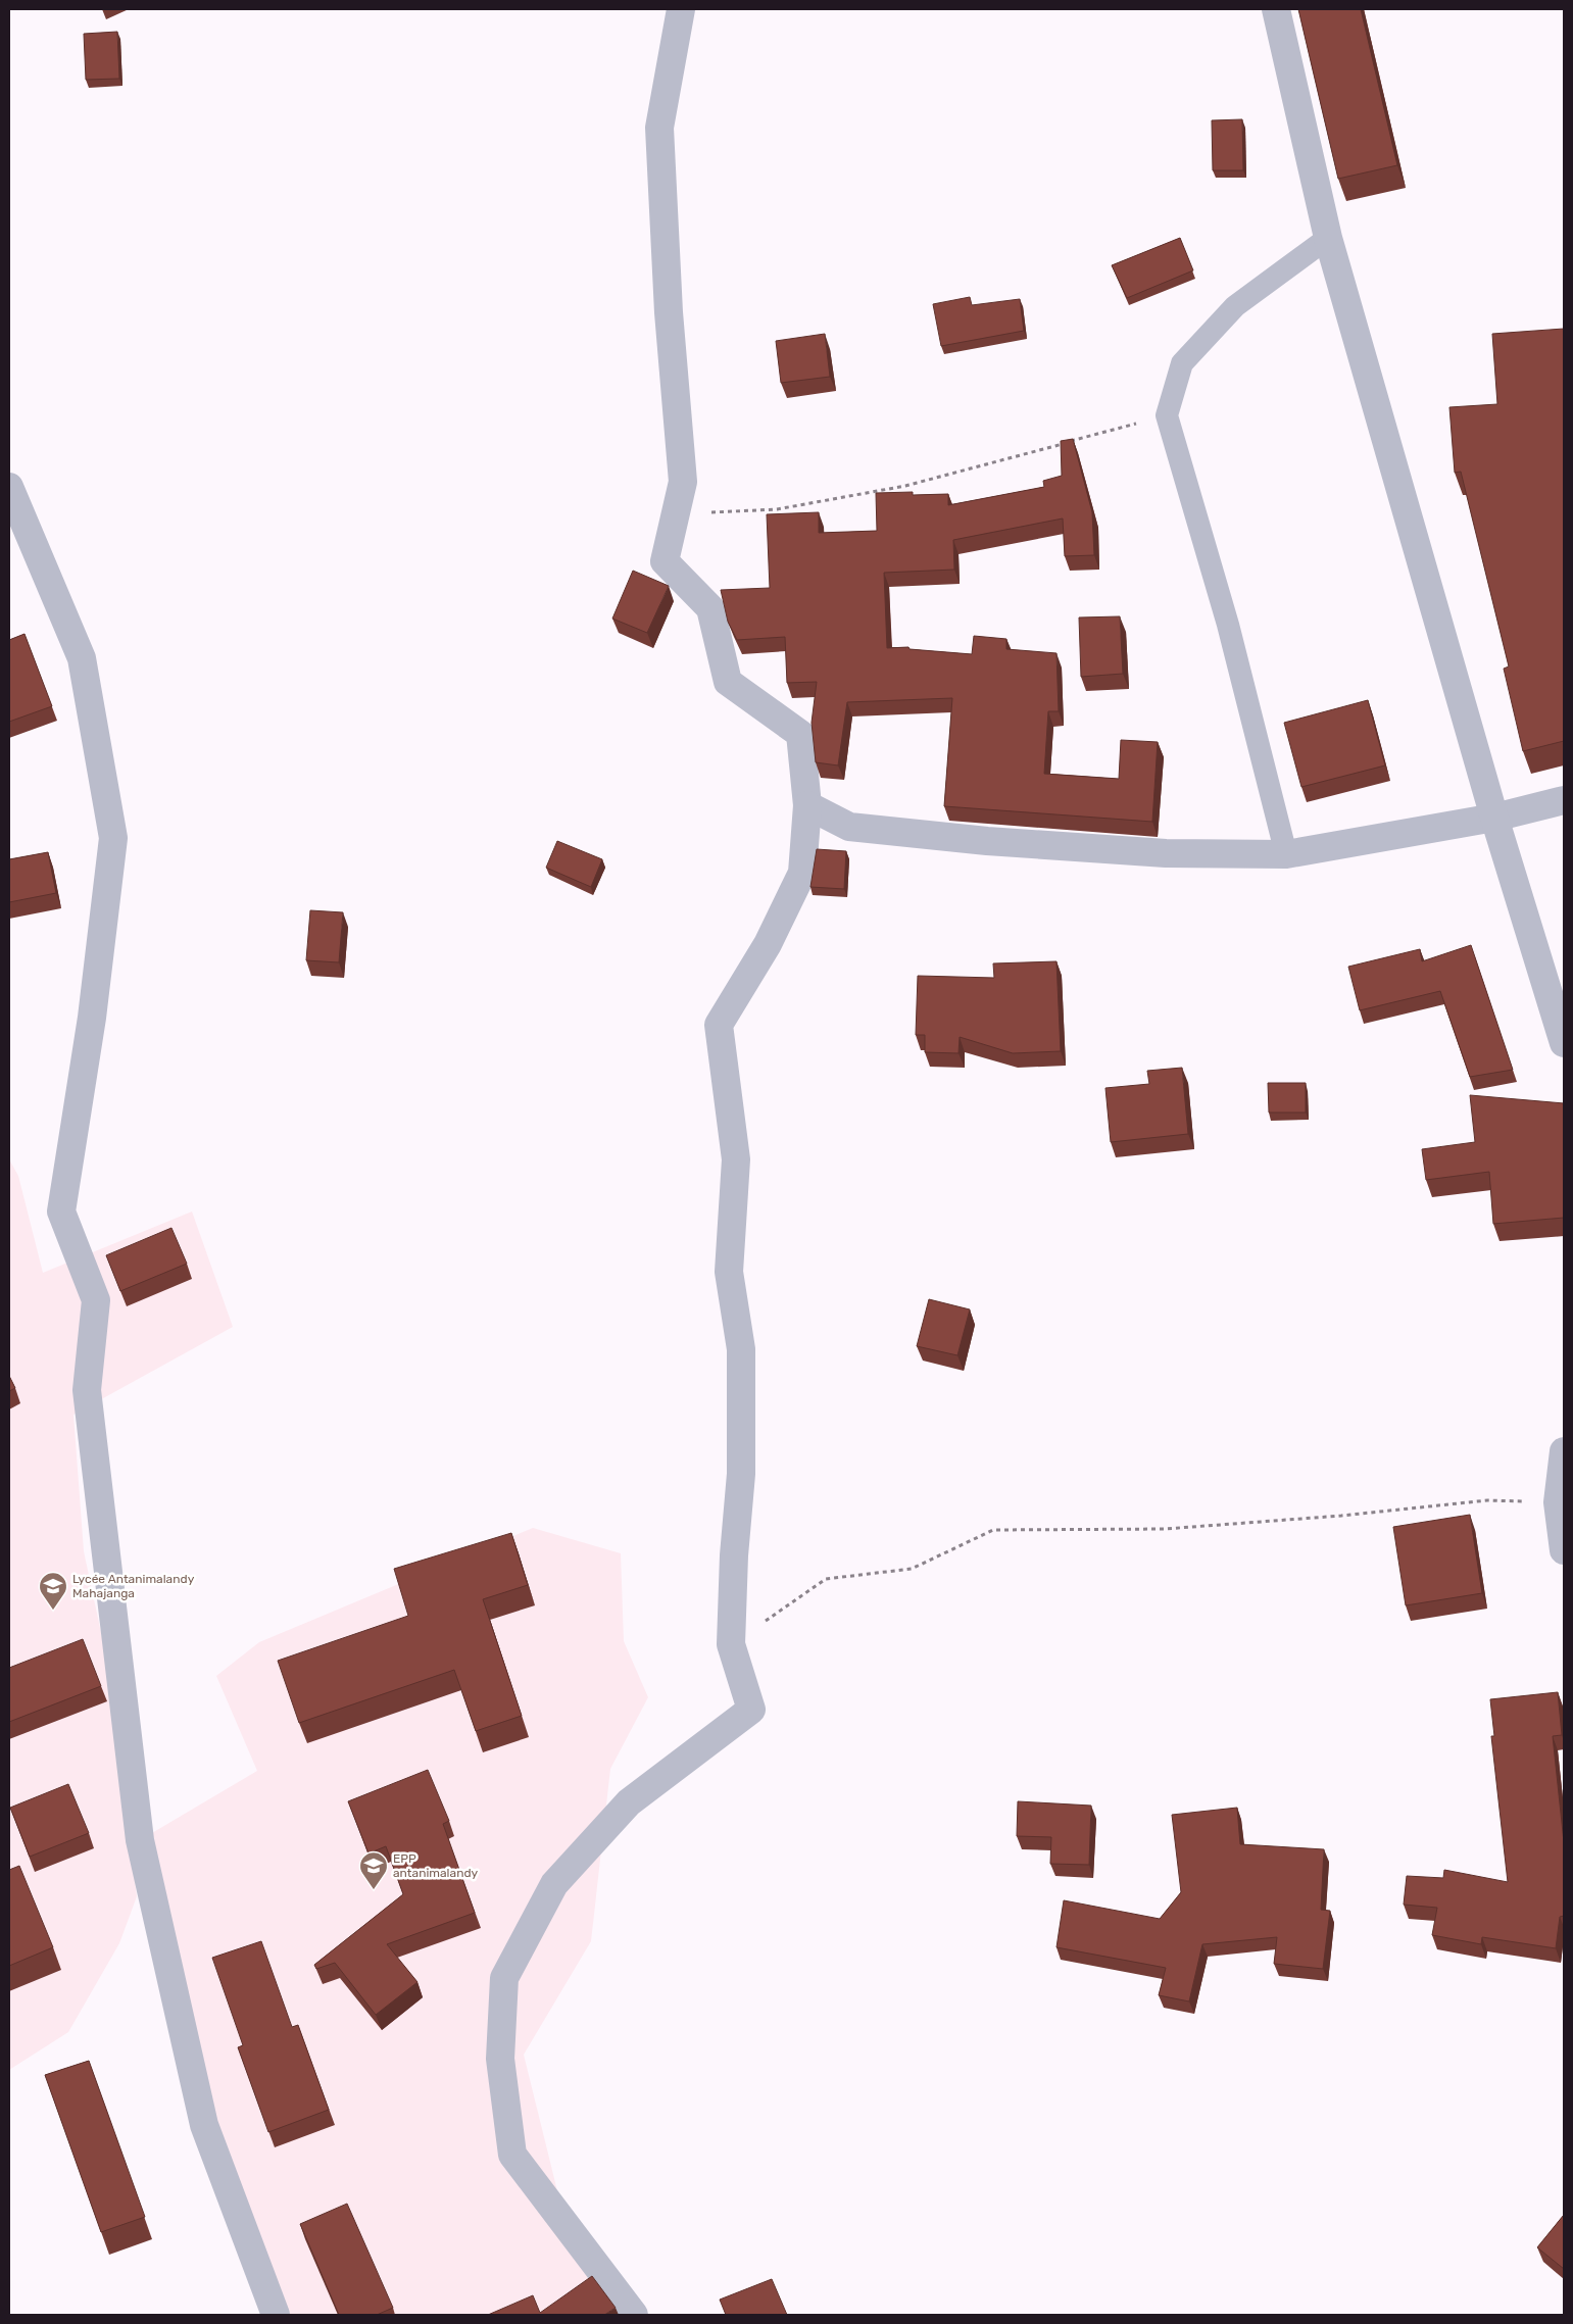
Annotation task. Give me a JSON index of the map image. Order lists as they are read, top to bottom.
{
  "places": {
    "school or university": ["Lycée Antanimalandy Mahajanga", "EPP antanimalandy"]
  }
}
